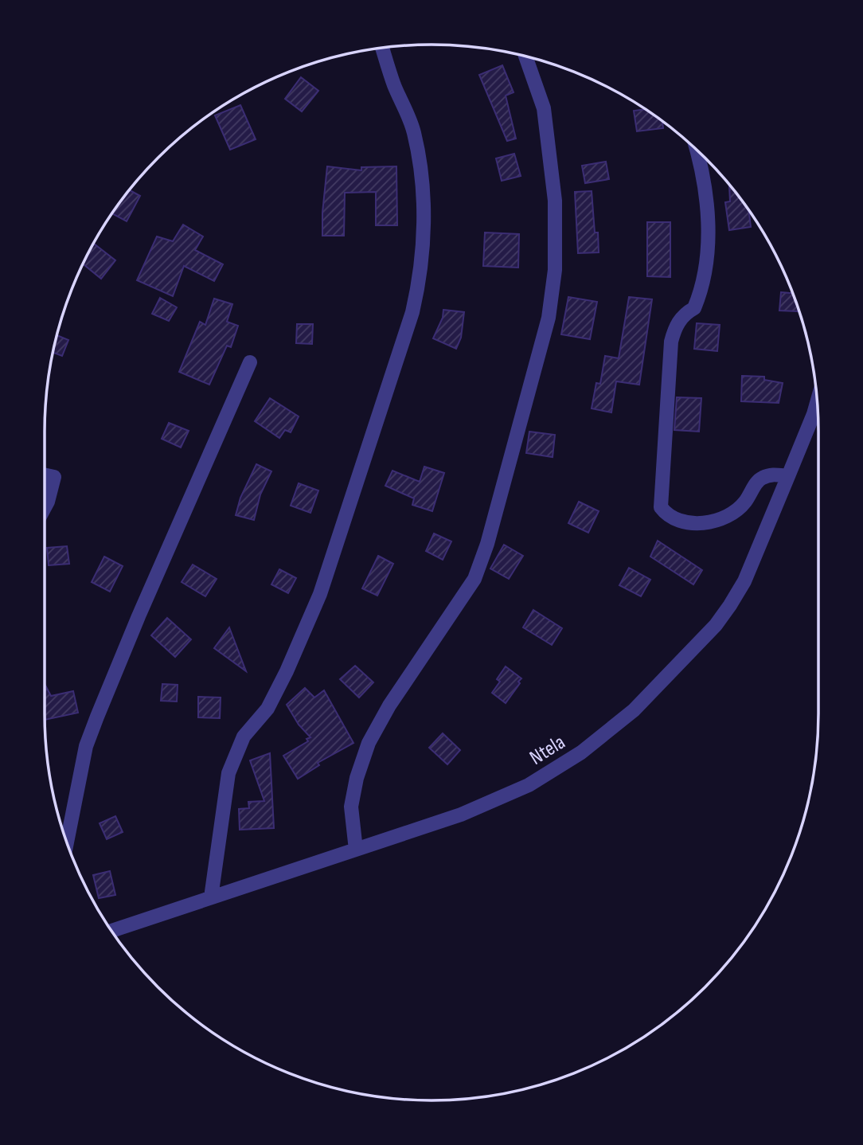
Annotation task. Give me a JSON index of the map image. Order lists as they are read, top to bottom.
{
  "streets": {
    "street": ["Ntela"]
  }
}
